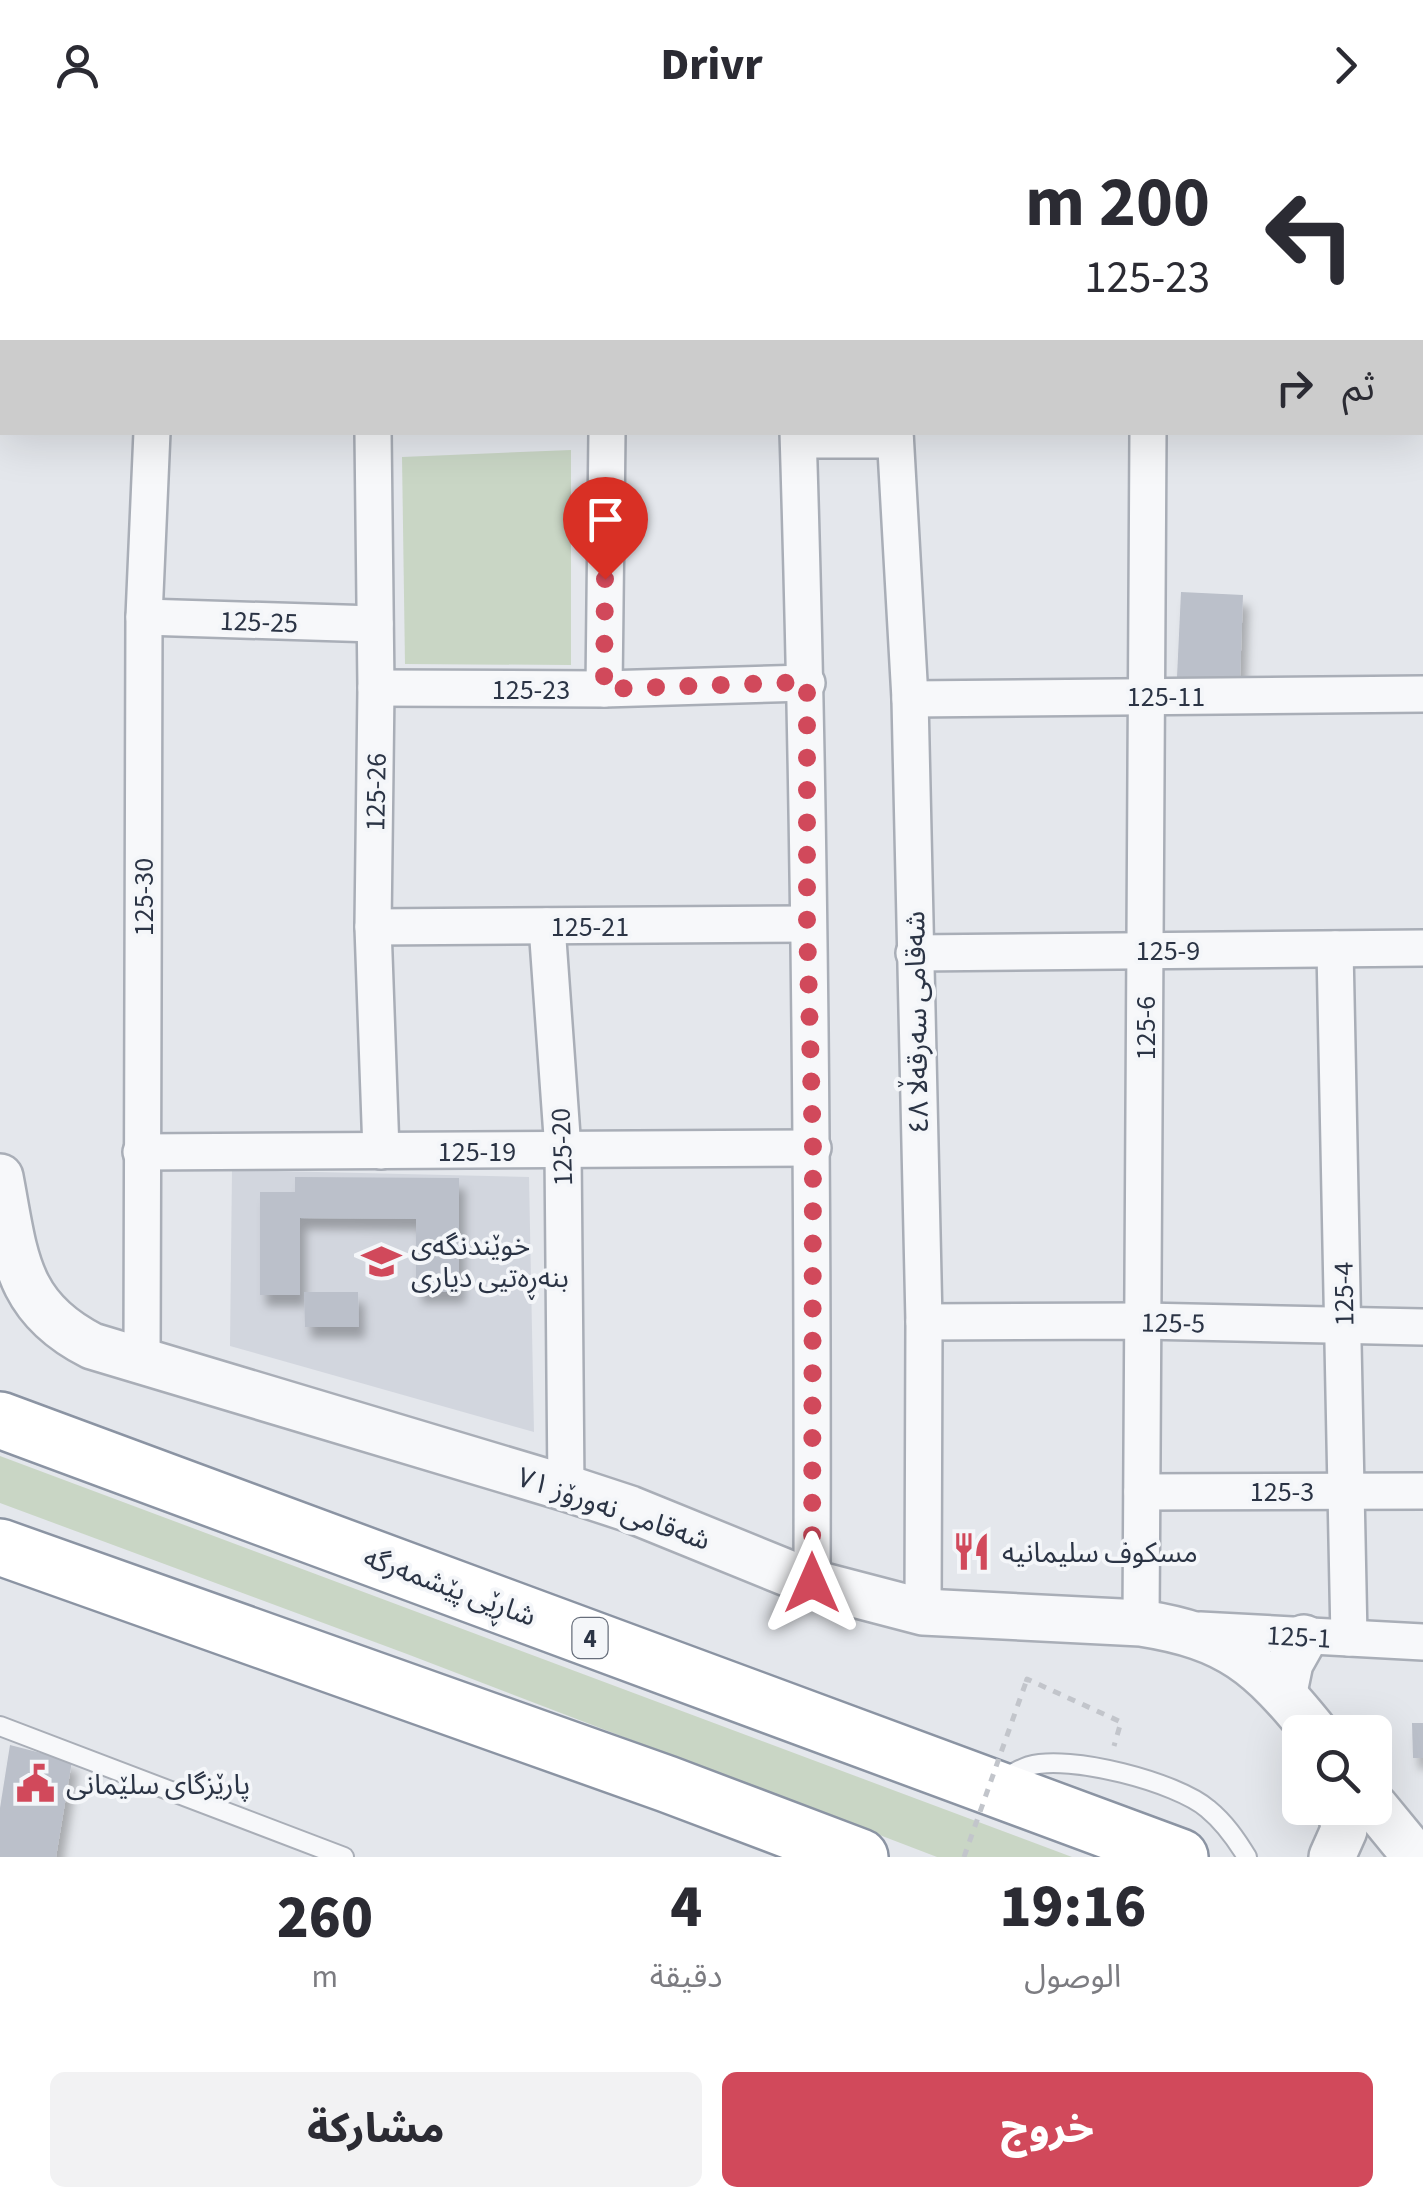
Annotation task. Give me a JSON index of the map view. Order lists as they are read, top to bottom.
{
  "streets": {
    "highway": ["شاڕێی پێشمەرگە", "4"],
    "street": [
      "125-25",
      "125-23",
      "125-11",
      "125-26",
      "125-30",
      "125-21",
      "125-9",
      "شەقامی سەرقەڵا ٤٨",
      "125-6",
      "125-20",
      "125-19",
      "125-4",
      "125-5",
      "125-3",
      "شەقامی نەورۆز ٧١",
      "125-1"
    ]
  },
  "crossings": [
    ["125-25", "125-26"],
    ["125-25", "125-30"],
    ["125-23", "125-26"],
    ["125-11", "شەقامی سەرقەڵا ٤٨"],
    ["125-11", "125-6"],
    ["125-26", "125-21"],
    ["125-26", "125-19"],
    ["125-30", "125-19"],
    ["125-30", "شەقامی نەورۆز ٧١"],
    ["125-21", "125-20"],
    ["125-9", "شەقامی سەرقەڵا ٤٨"],
    ["125-9", "125-6"],
    ["125-9", "125-4"],
    ["شەقامی سەرقەڵا ٤٨", "125-5"],
    ["شەقامی سەرقەڵا ٤٨", "شەقامی نەورۆز ٧١"],
    ["125-6", "125-5"],
    ["125-6", "125-3"],
    ["125-6", "شەقامی نەورۆز ٧١"],
    ["125-6", "125-1"],
    ["125-20", "125-19"],
    ["125-20", "شەقامی نەورۆز ٧١"],
    ["125-4", "125-5"],
    ["125-4", "125-3"],
    ["125-4", "125-1"],
    ["شەقامی نەورۆز ٧١", "125-1"]
  ],
  "places": {
    "school or university": ["خوێندنگەی بنەڕەتیی دیاری"],
    "restaurant": ["مسكوف سليمانيه"],
    "public building": ["پارێزگای سلێمانی"]
  },
  "page": {
    "header": "Drivr",
    "turn": ["200 m", "125-23"],
    "then": "ثم",
    "eta": [
      "19:16",
      "الوصول",
      "4",
      "دقيقة",
      "260",
      "m"
    ],
    "buttons": ["خروج", "مشاركة"]
  }
}
